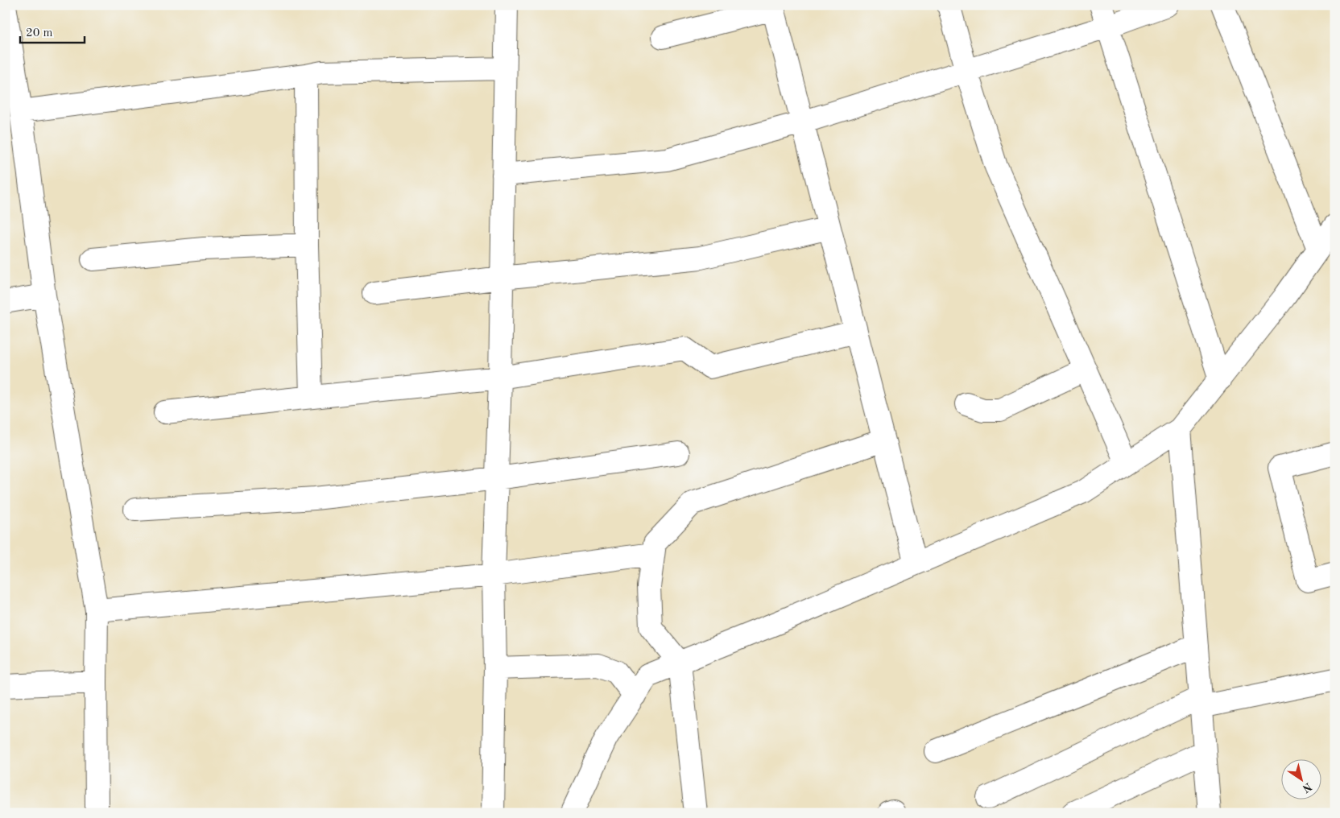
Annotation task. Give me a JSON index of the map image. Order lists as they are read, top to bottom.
{
  "scale_bar": "20 m",
  "north": "bottom right"
}
